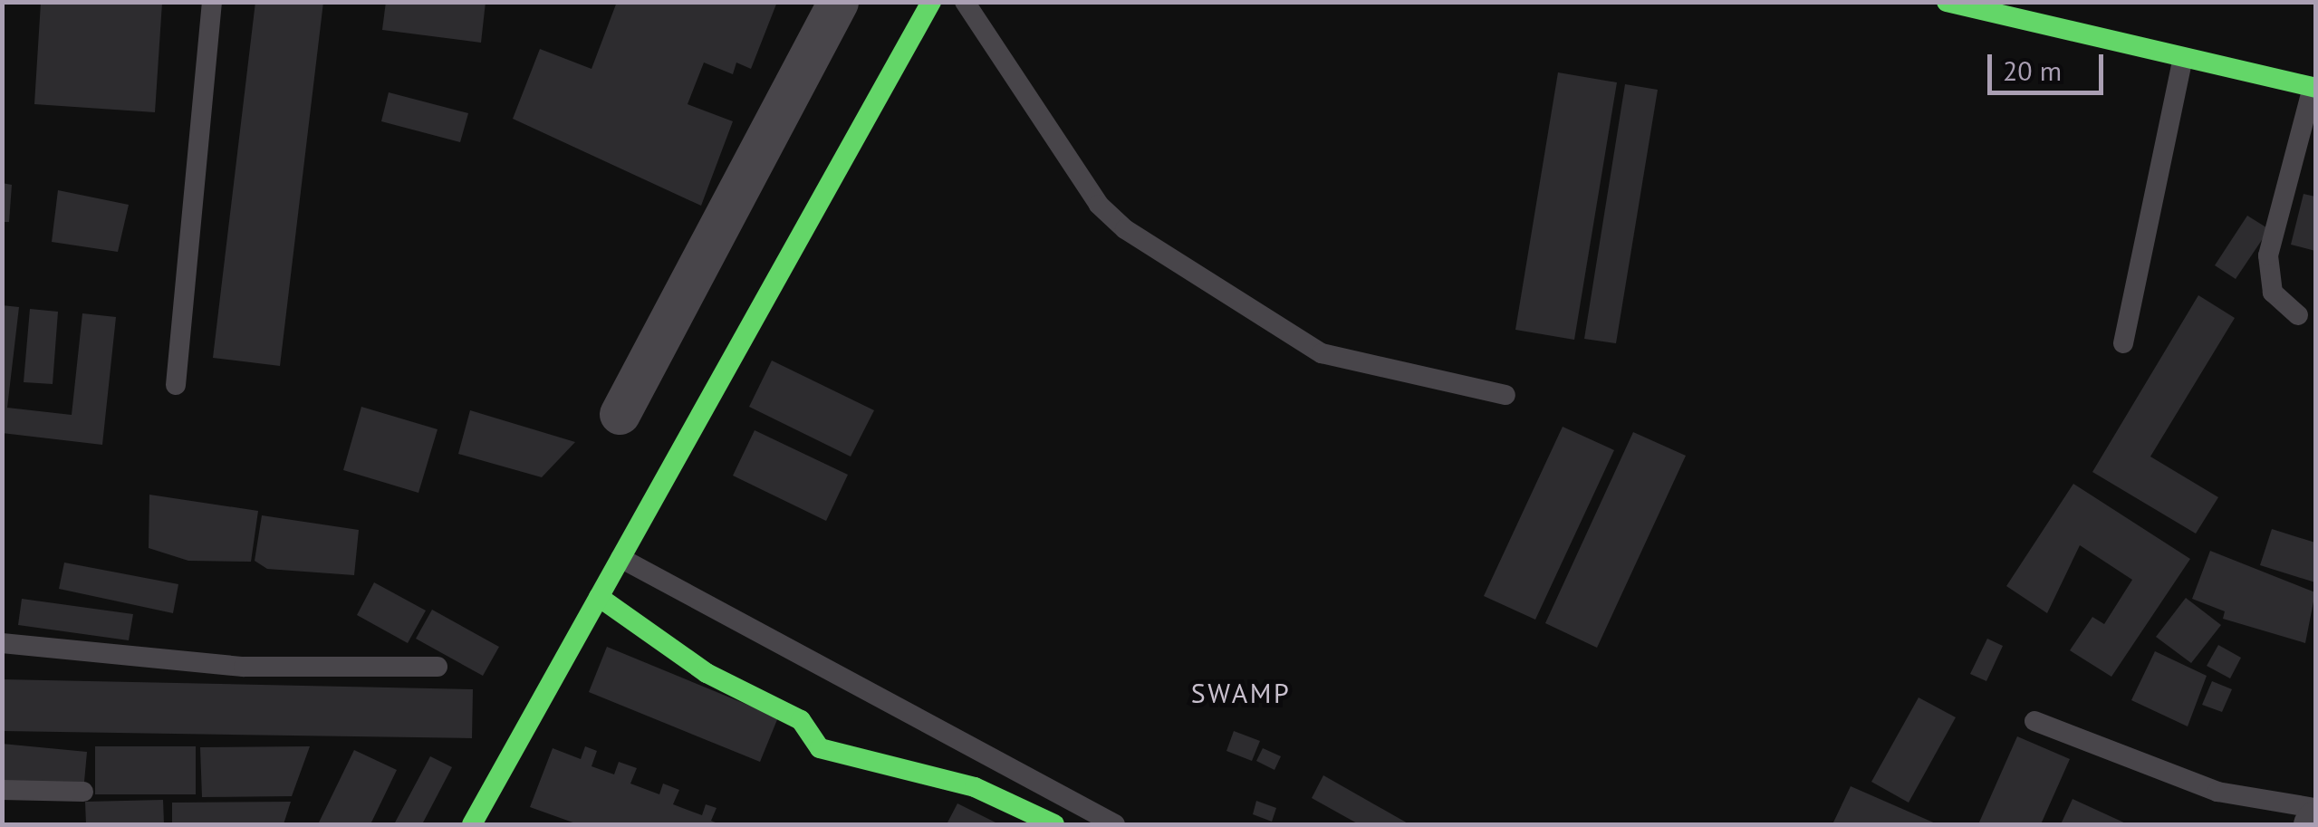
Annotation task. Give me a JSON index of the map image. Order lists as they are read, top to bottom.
{
  "districts": ["SWAMP"],
  "scale_bar": "20 m"
}
